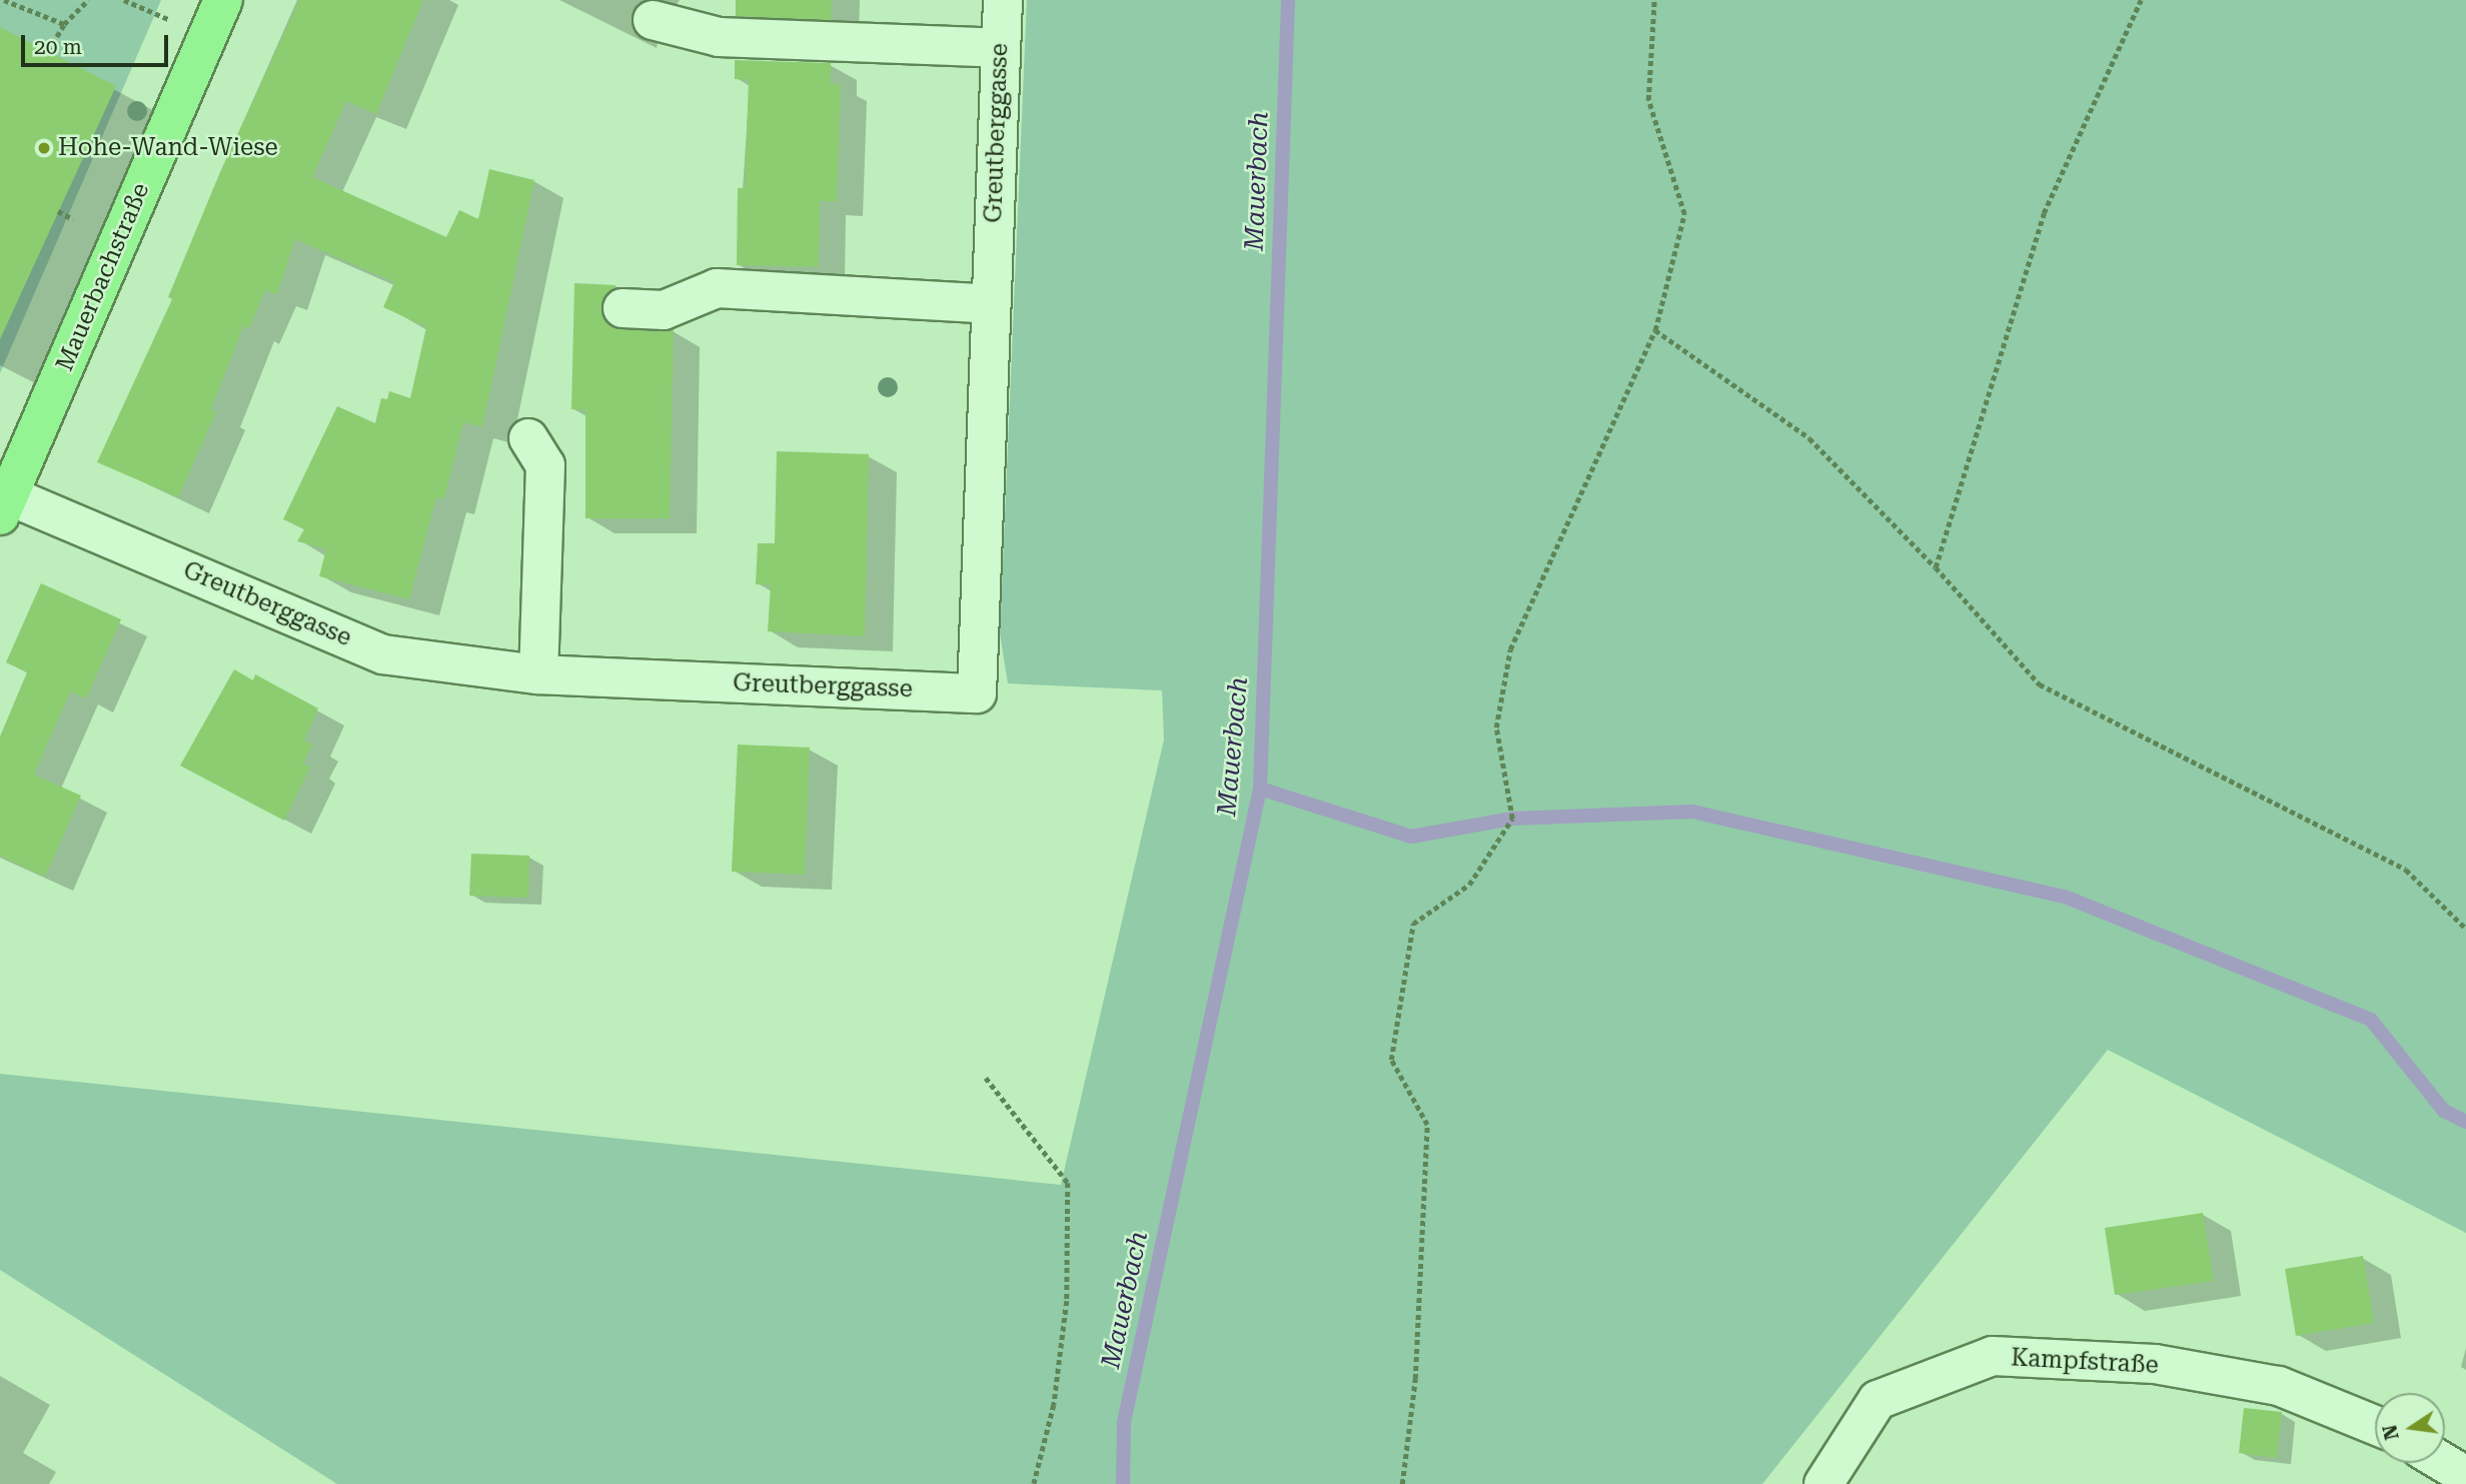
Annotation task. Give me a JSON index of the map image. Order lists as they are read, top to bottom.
{
  "streets": {
    "main road": ["Mauerbachstraße"],
    "street": ["Greutberggasse", "Kampfstraße"]
  },
  "crossings": [
    ["Greutberggasse", "Mauerbachstraße"]
  ],
  "water": ["Mauerbach"],
  "places": ["Hohe-Wand-Wiese"],
  "scale_bar": "20 m",
  "north": "left"
}
